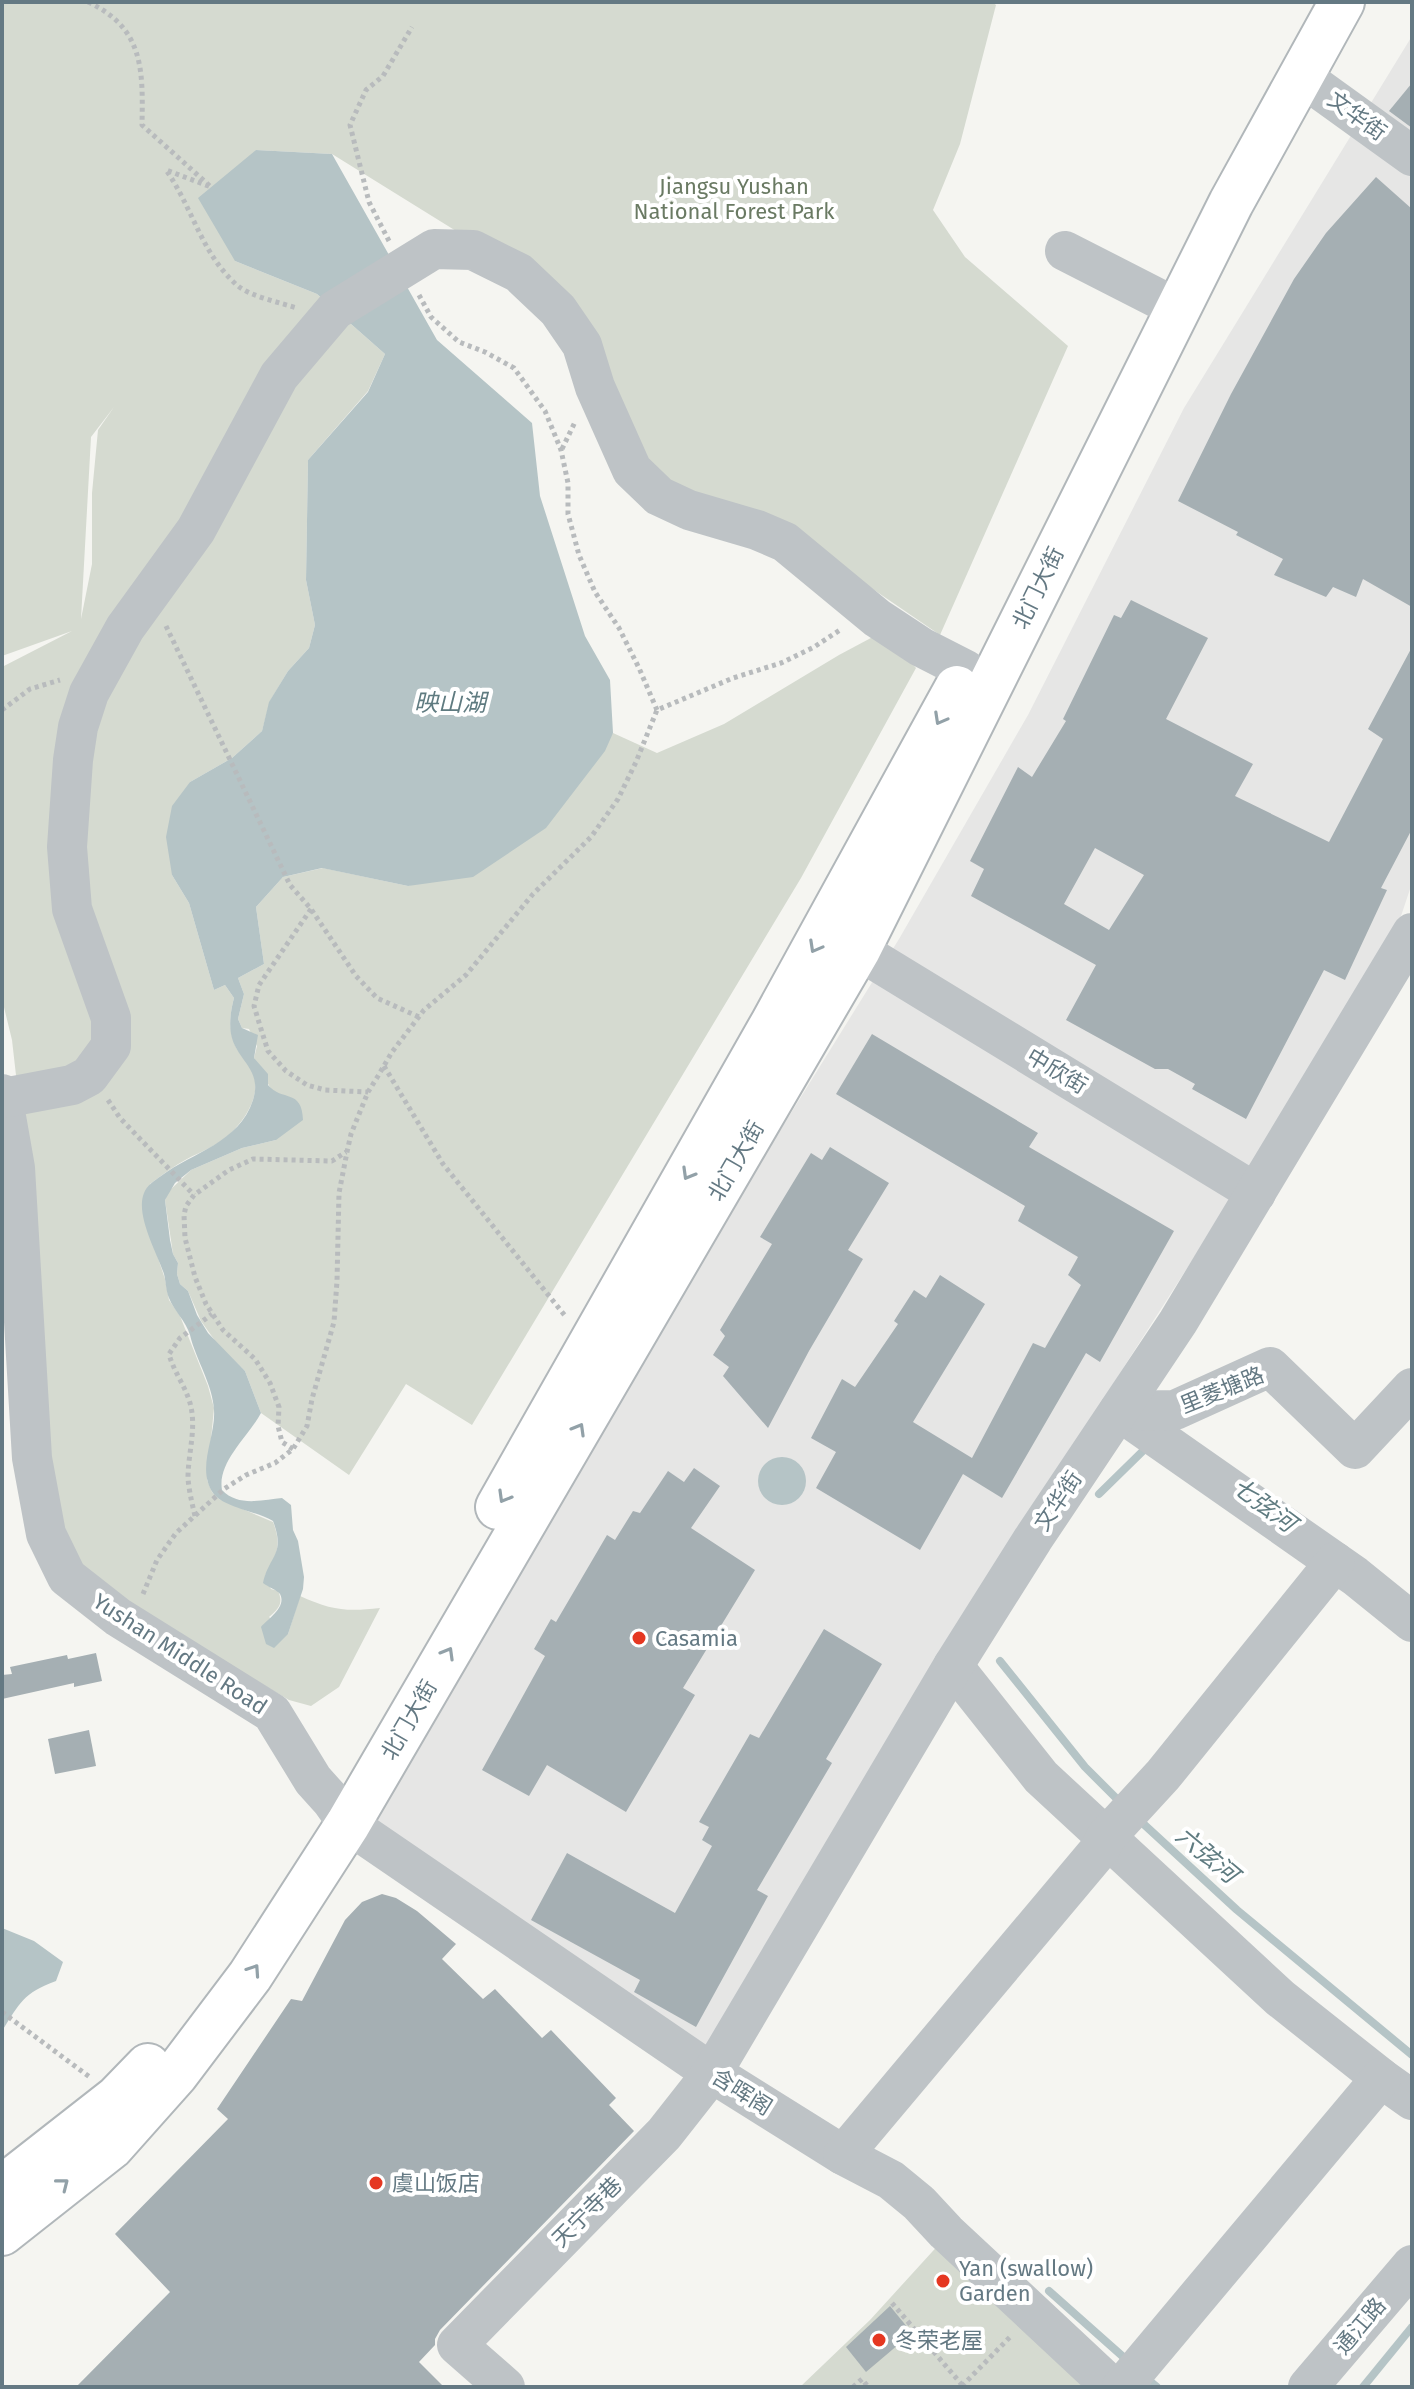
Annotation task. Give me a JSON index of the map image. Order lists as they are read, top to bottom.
{
  "streets": {
    "main road": ["北门大街"],
    "street": [
      "文华街",
      "中欣街",
      "里菱塘路",
      "Yushan Middle Road",
      "含晖阁",
      "天宁寺巷",
      "通江路"
    ]
  },
  "crossings": [
    ["文华街", "北门大街"],
    ["文华街", "中欣街"],
    ["文华街", "里菱塘路"],
    ["文华街", "含晖阁"],
    ["文华街", "天宁寺巷"],
    ["北门大街", "中欣街"],
    ["北门大街", "Yushan Middle Road"],
    ["北门大街", "含晖阁"],
    ["Yushan Middle Road", "含晖阁"],
    ["含晖阁", "天宁寺巷"]
  ],
  "water": ["映山湖", "七弦河", "六弦河"],
  "parks": ["Jiangsu Yushan National Forest Park"],
  "places": [
    "Casamia",
    "虞山饭店",
    "Yan (swallow) Garden",
    "冬荣老屋"
  ]
}
